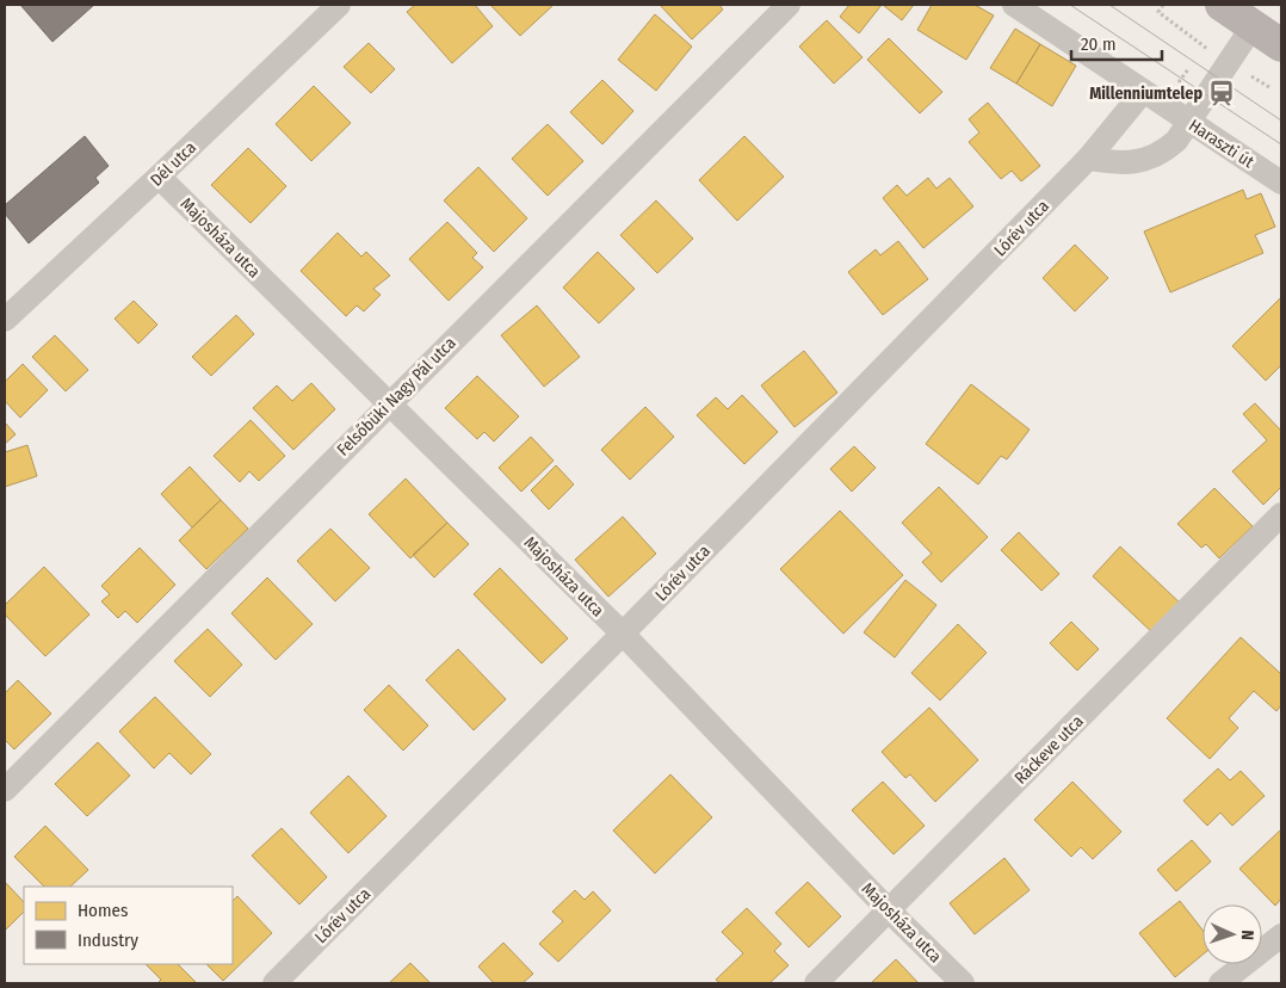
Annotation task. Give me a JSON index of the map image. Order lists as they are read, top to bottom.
{
  "streets": {
    "street": [
      "Haraszti út",
      "Dél utca",
      "Lórév utca",
      "Majosháza utca",
      "Felsőbüki Nagy Pál utca",
      "Ráckeve utca"
    ]
  },
  "crossings": [
    ["Haraszti út", "Lórév utca"],
    ["Dél utca", "Majosháza utca"],
    ["Lórév utca", "Majosháza utca"],
    ["Majosháza utca", "Felsőbüki Nagy Pál utca"],
    ["Majosháza utca", "Ráckeve utca"]
  ],
  "places": {
    "station": ["Millenniumtelep"]
  },
  "legend": ["Homes", "Industry"],
  "scale_bar": "20 m",
  "north": "right"
}
